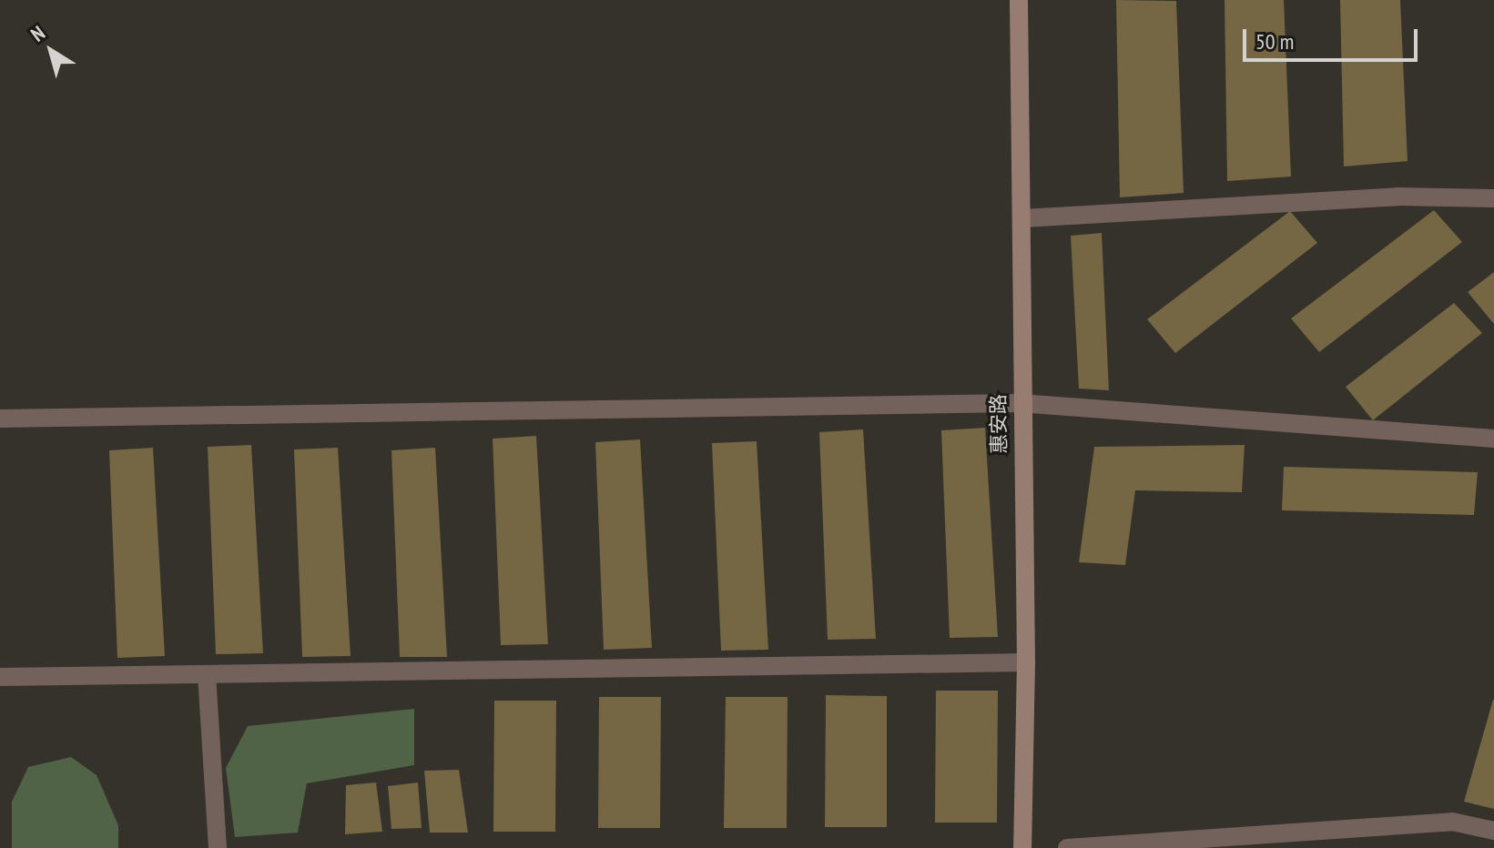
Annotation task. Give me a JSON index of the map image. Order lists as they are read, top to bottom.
{
  "streets": {
    "street": ["惠安路"]
  },
  "scale_bar": "50 m",
  "north": "top left"
}
